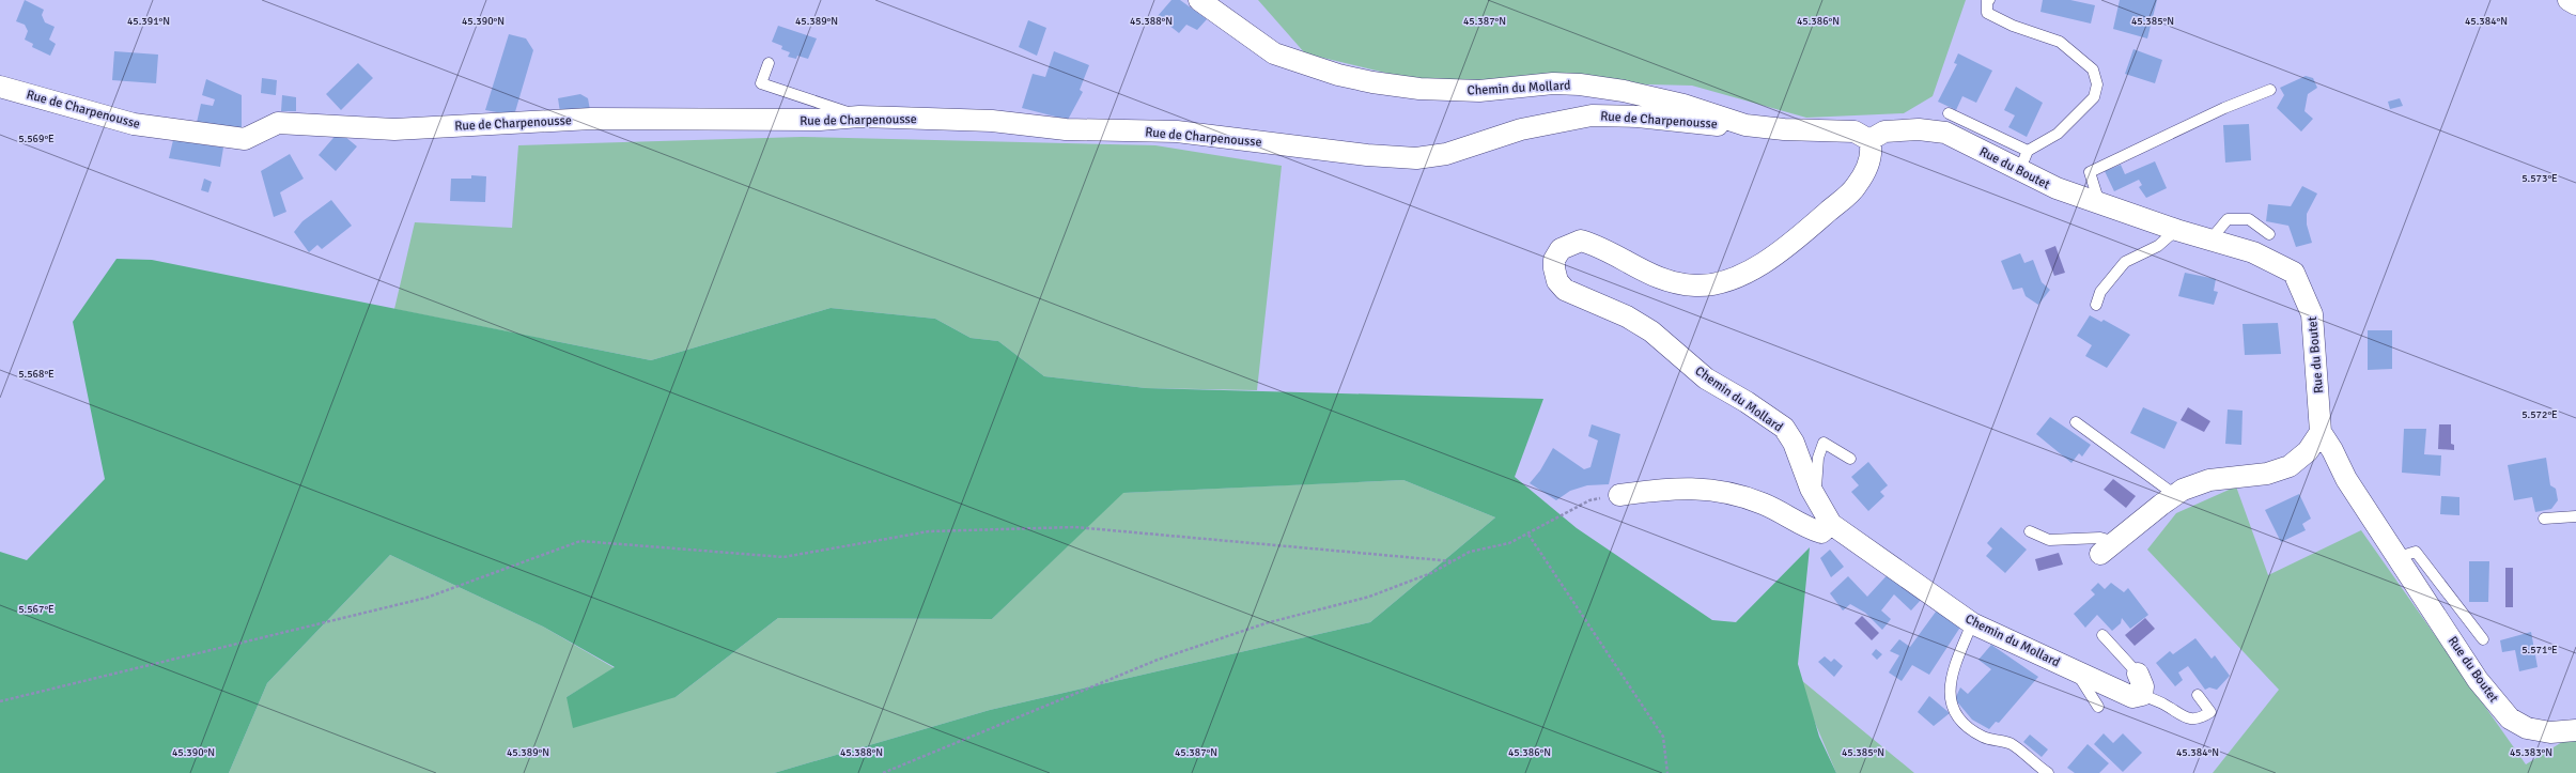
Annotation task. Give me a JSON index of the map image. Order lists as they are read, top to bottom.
{
  "streets": {
    "street": ["Chemin du Mollard", "Rue de Charpenousse", "Rue du Boutet"]
  },
  "crossings": [
    ["Chemin du Mollard", "Rue de Charpenousse"],
    ["Chemin du Mollard", "Rue du Boutet"]
  ],
  "coordinates": [
    "45.391°N",
    "45.390°N",
    "45.389°N",
    "45.388°N",
    "45.387°N",
    "45.386°N",
    "45.385°N",
    "45.384°N",
    "5.569°E",
    "5.573°E",
    "5.568°E",
    "5.572°E",
    "5.567°E",
    "5.571°E",
    "45.383°N"
  ]
}
